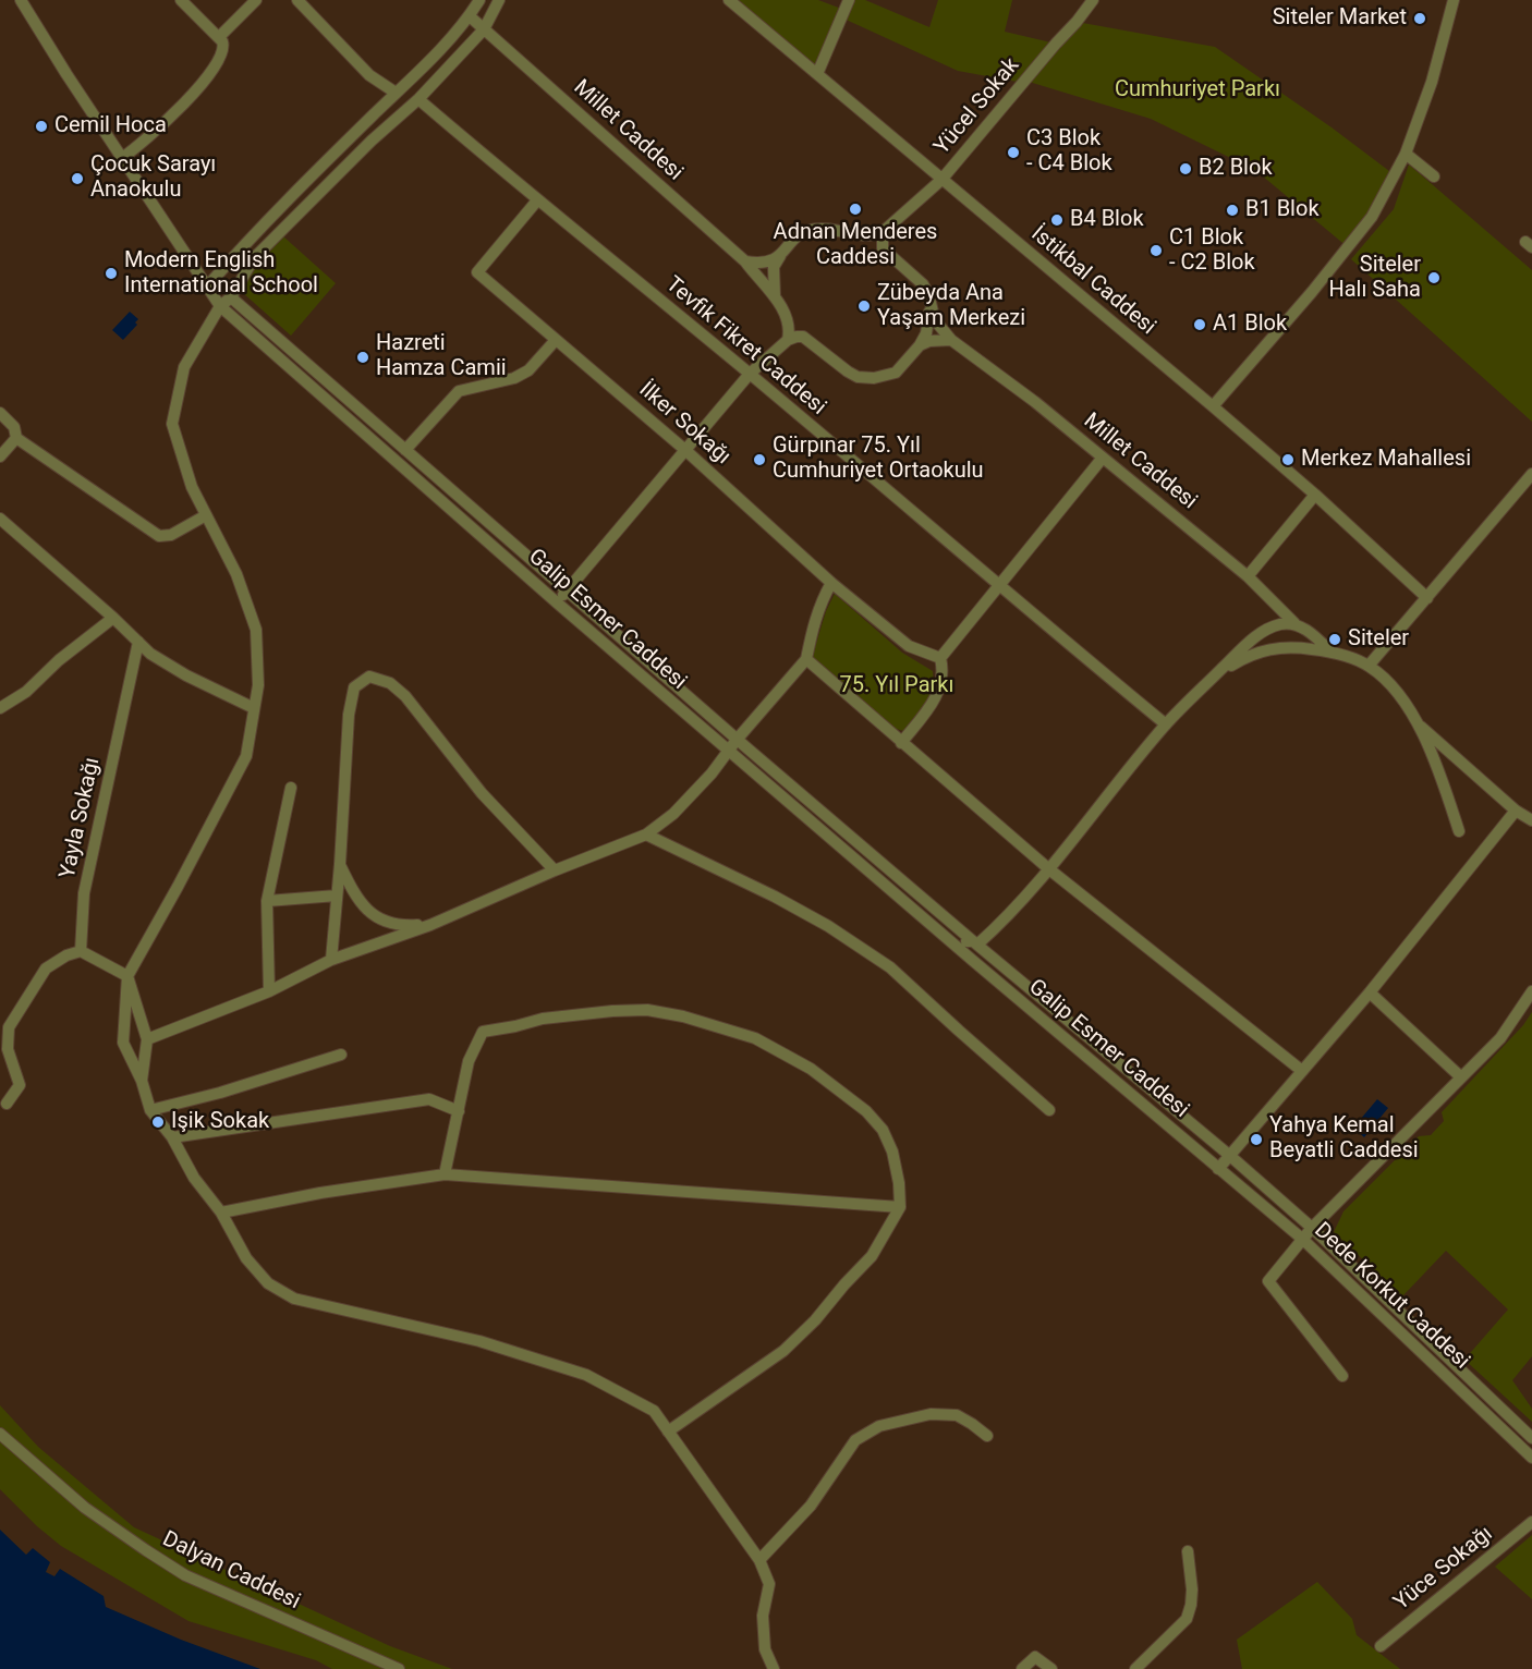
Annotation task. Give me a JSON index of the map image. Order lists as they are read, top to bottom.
{
  "streets": {
    "street": [
      "Yücel Sokak",
      "Millet Caddesi",
      "İstikbal Caddesi",
      "Tevfik Fikret Caddesi",
      "İlker Sokağı",
      "Galip Esmer Caddesi",
      "Yayla Sokağı",
      "Dede Korkut Caddesi",
      "Yüce Sokağı",
      "Dalyan Caddesi"
    ]
  },
  "crossings": [
    ["Yücel Sokak", "İstikbal Caddesi"],
    ["Tevfik Fikret Caddesi", "İlker Sokağı"],
    ["Galip Esmer Caddesi", "Dede Korkut Caddesi"]
  ],
  "parks": ["Cumhuriyet Parkı", "75. Yıl Parkı"],
  "places": [
    "Siteler Market",
    "Cemil Hoca",
    "C3 Blok - C4 Blok",
    "B2 Blok",
    "Çocuk Sarayı Anaokulu",
    "Adnan Menderes Caddesi",
    "B1 Blok",
    "B4 Blok",
    "C1 Blok - C2 Blok",
    "Modern English International School",
    "Siteler Halı Saha",
    "Zübeyda Ana Yaşam Merkezi",
    "A1 Blok",
    "Hazreti Hamza Camii",
    "Gürpınar 75. Yıl Cumhuriyet Ortaokulu",
    "Merkez Mahallesi",
    "Siteler",
    "Işik Sokak",
    "Yahya Kemal Beyatli Caddesi"
  ]
}
